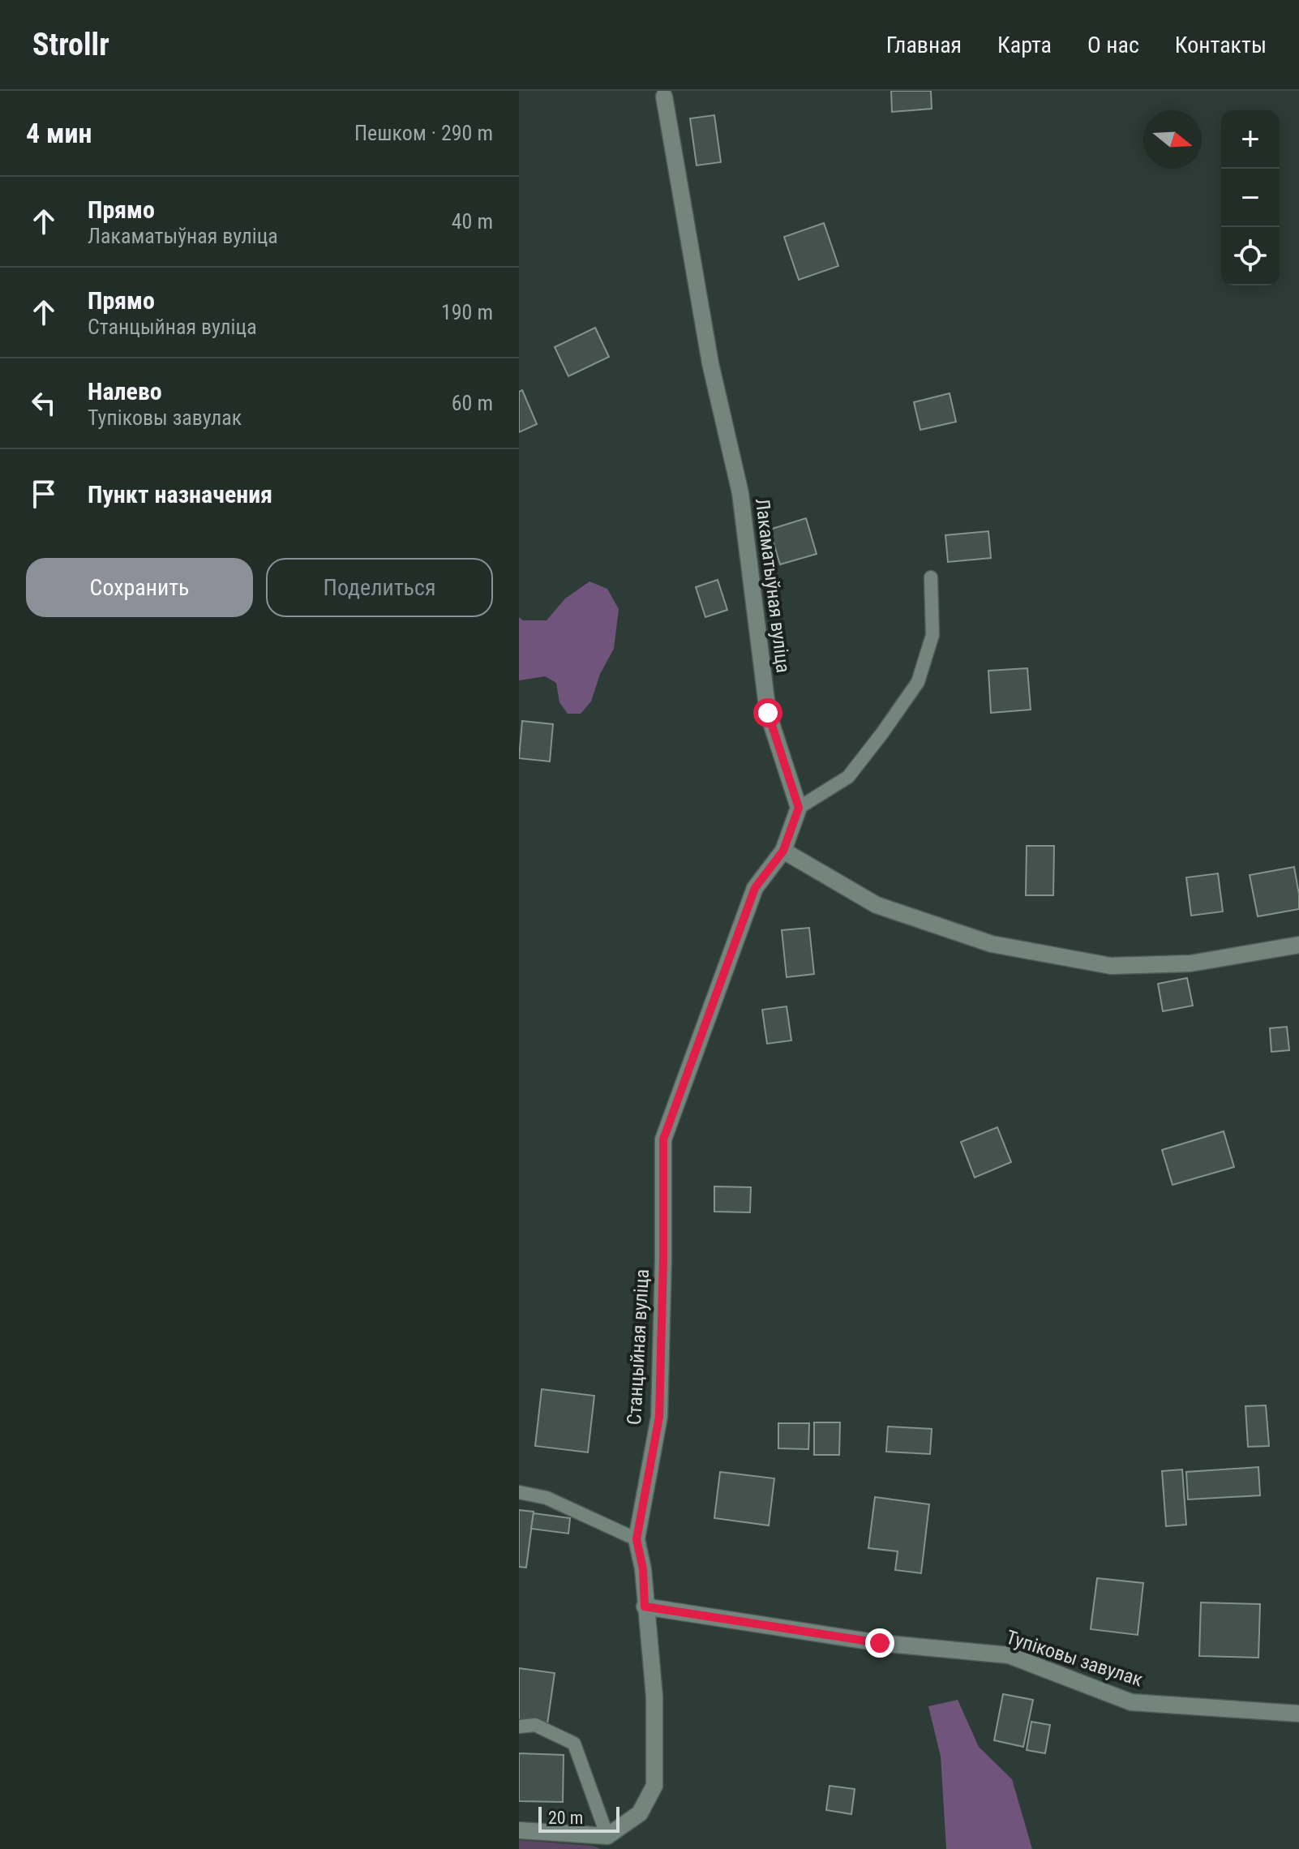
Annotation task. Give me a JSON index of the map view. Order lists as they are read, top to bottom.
{
  "streets": {
    "street": ["Лакаматыўная вуліца", "Станцыйная вуліца", "Тупіковы завулак"]
  },
  "crossings": [
    ["Станцыйная вуліца", "Тупіковы завулак"]
  ],
  "scale_bar": "20 m",
  "north": "right",
  "page": {
    "header": "Strollr",
    "nav": [
      "Главная",
      "Карта",
      "О нас",
      "Контакты"
    ],
    "heading": ["4 мин", "Пешком · 290 m"],
    "map_buttons": ["+", "−"],
    "list": [
      ["Прямо", "Лакаматыўная вуліца", "40 m"],
      ["Прямо", "Станцыйная вуліца", "190 m"],
      ["Налево", "Тупіковы завулак", "60 m"],
      "Пункт назначения"
    ],
    "buttons": ["Сохранить", "Поделиться"],
    "scale": "20 m"
  }
}
